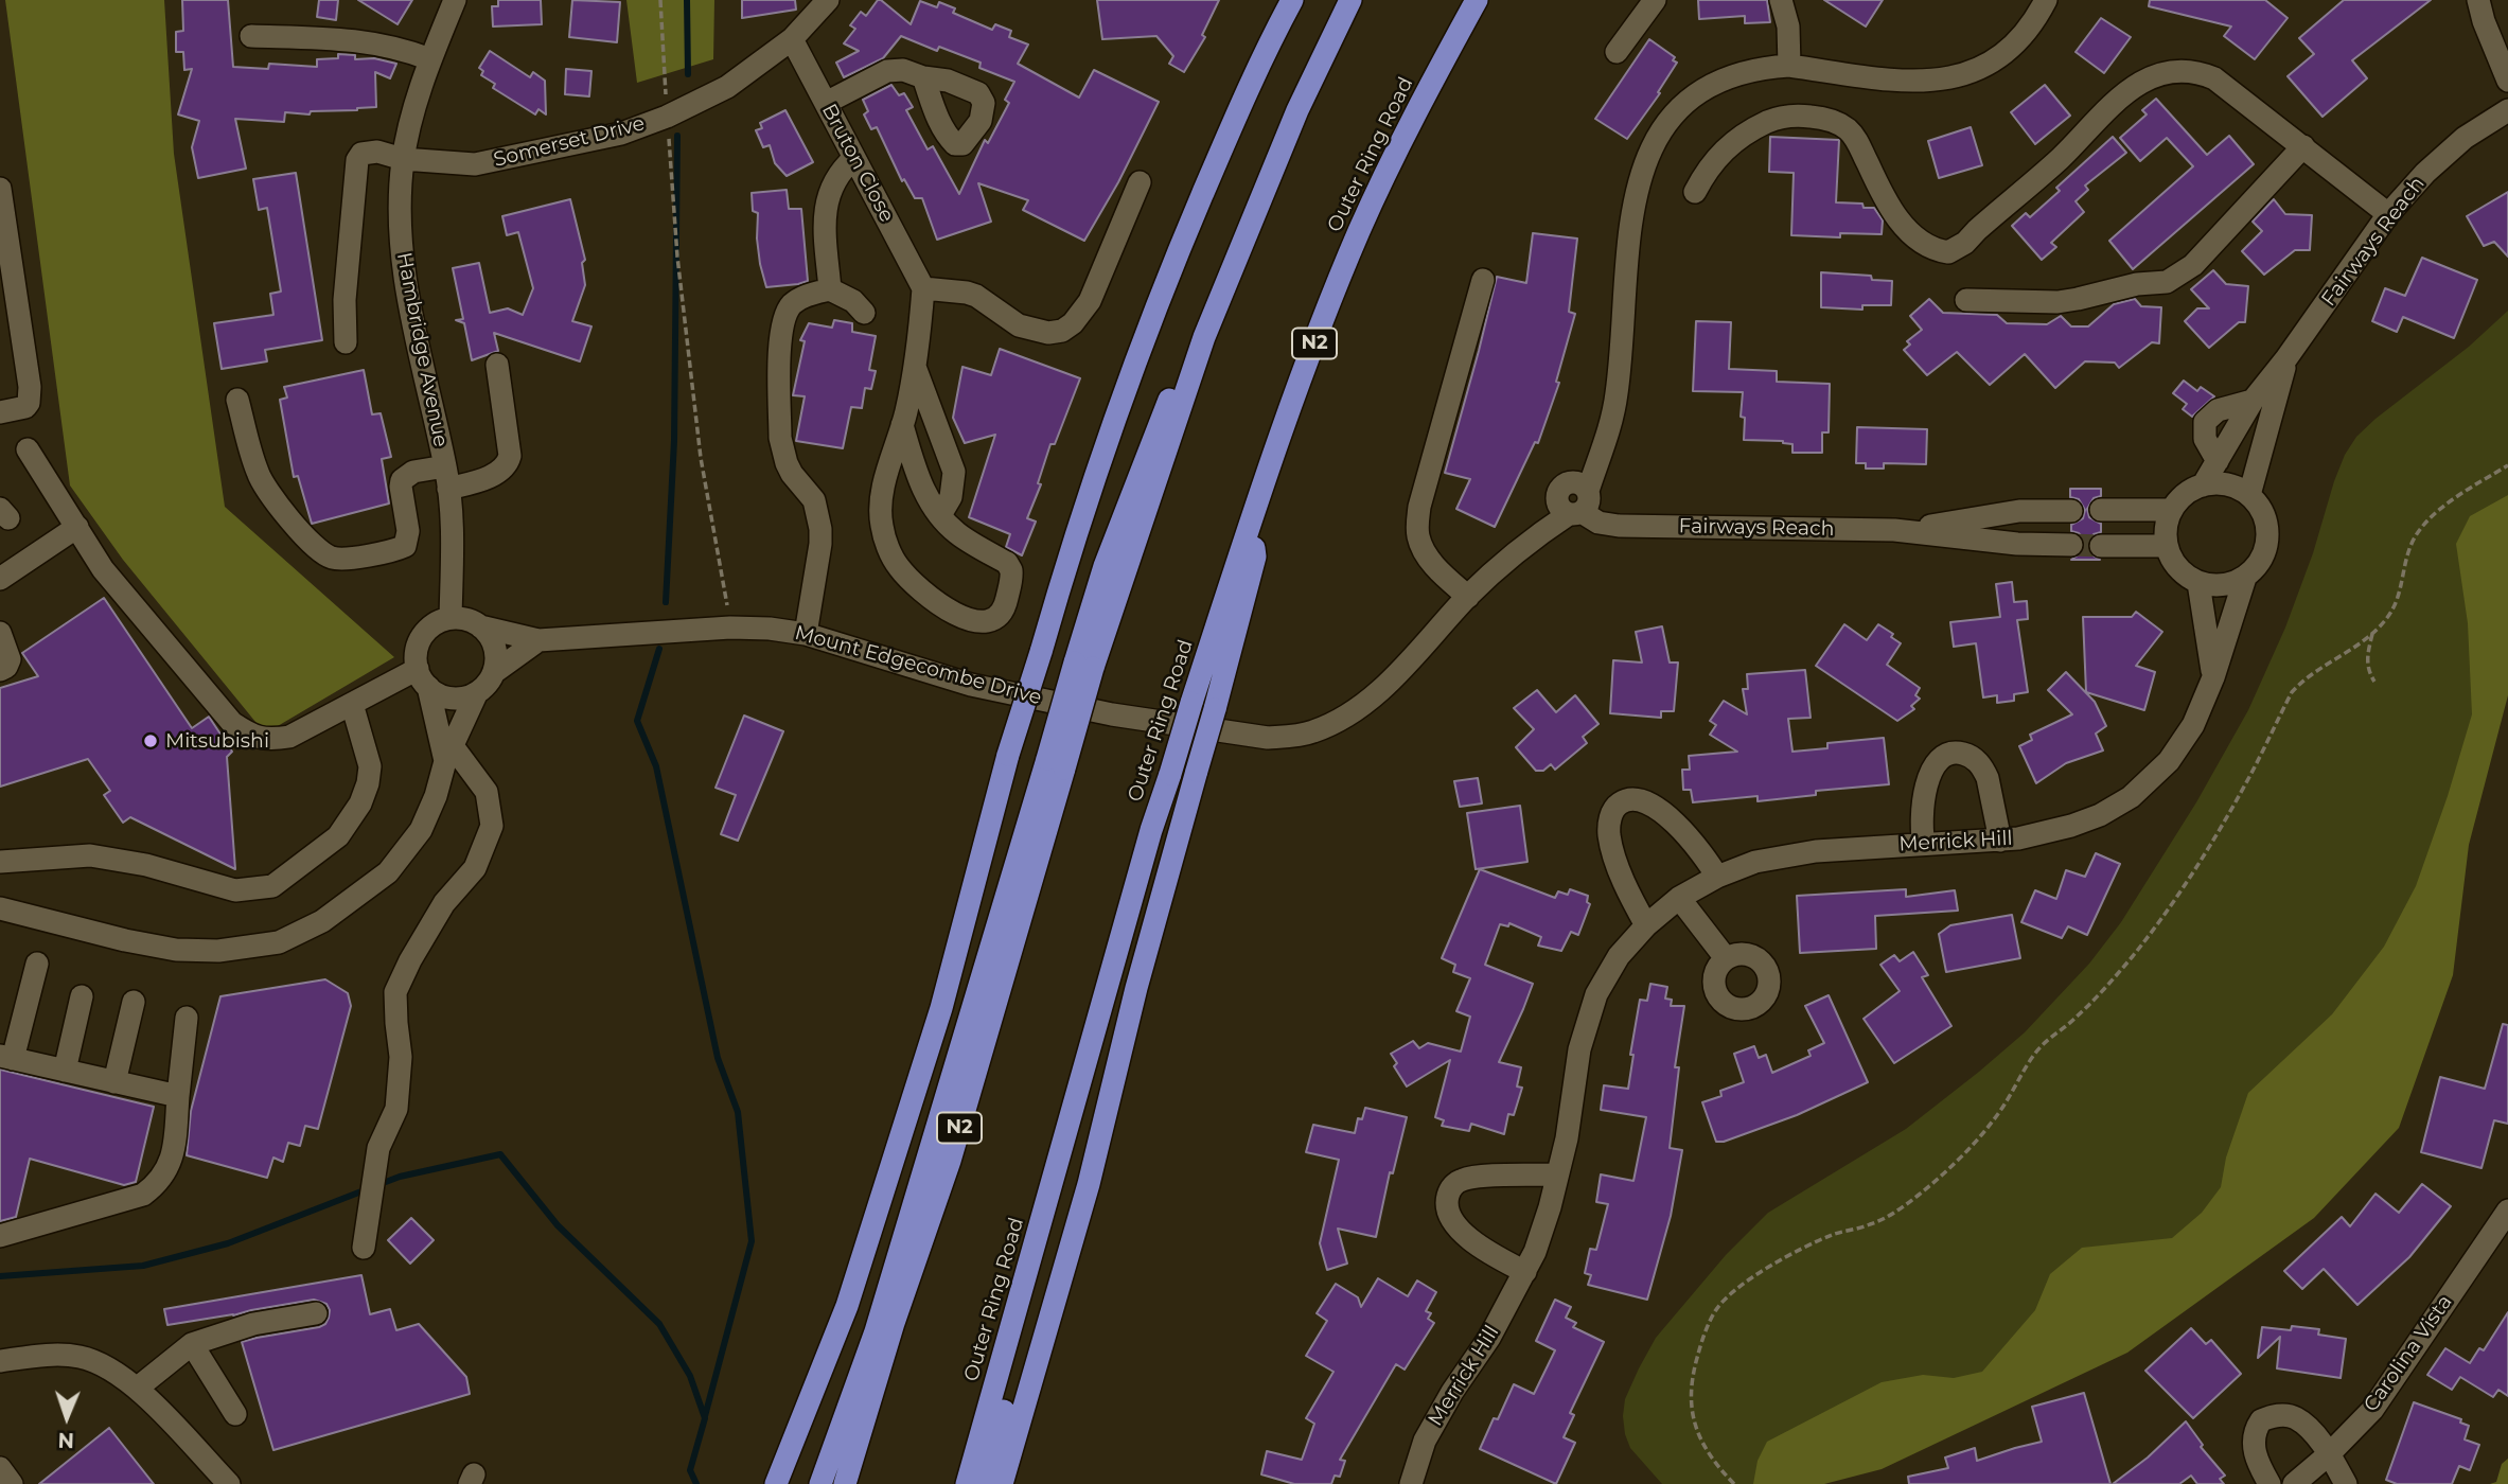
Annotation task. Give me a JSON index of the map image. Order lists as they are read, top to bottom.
{
  "streets": {
    "highway": ["Outer Ring Road", "N2"],
    "street": [
      "Somerset Drive",
      "Bruton Close",
      "Fairways Reach",
      "Hambridge Avenue",
      "Mount Edgecombe Drive",
      "Merrick Hill",
      "Carolina Vista"
    ]
  },
  "crossings": [
    ["Somerset Drive", "Bruton Close"],
    ["Somerset Drive", "Hambridge Avenue"],
    ["Fairways Reach", "Mount Edgecombe Drive"],
    ["Fairways Reach", "Merrick Hill"],
    ["Hambridge Avenue", "Mount Edgecombe Drive"]
  ],
  "places": ["Mitsubishi"],
  "north": "bottom"
}
